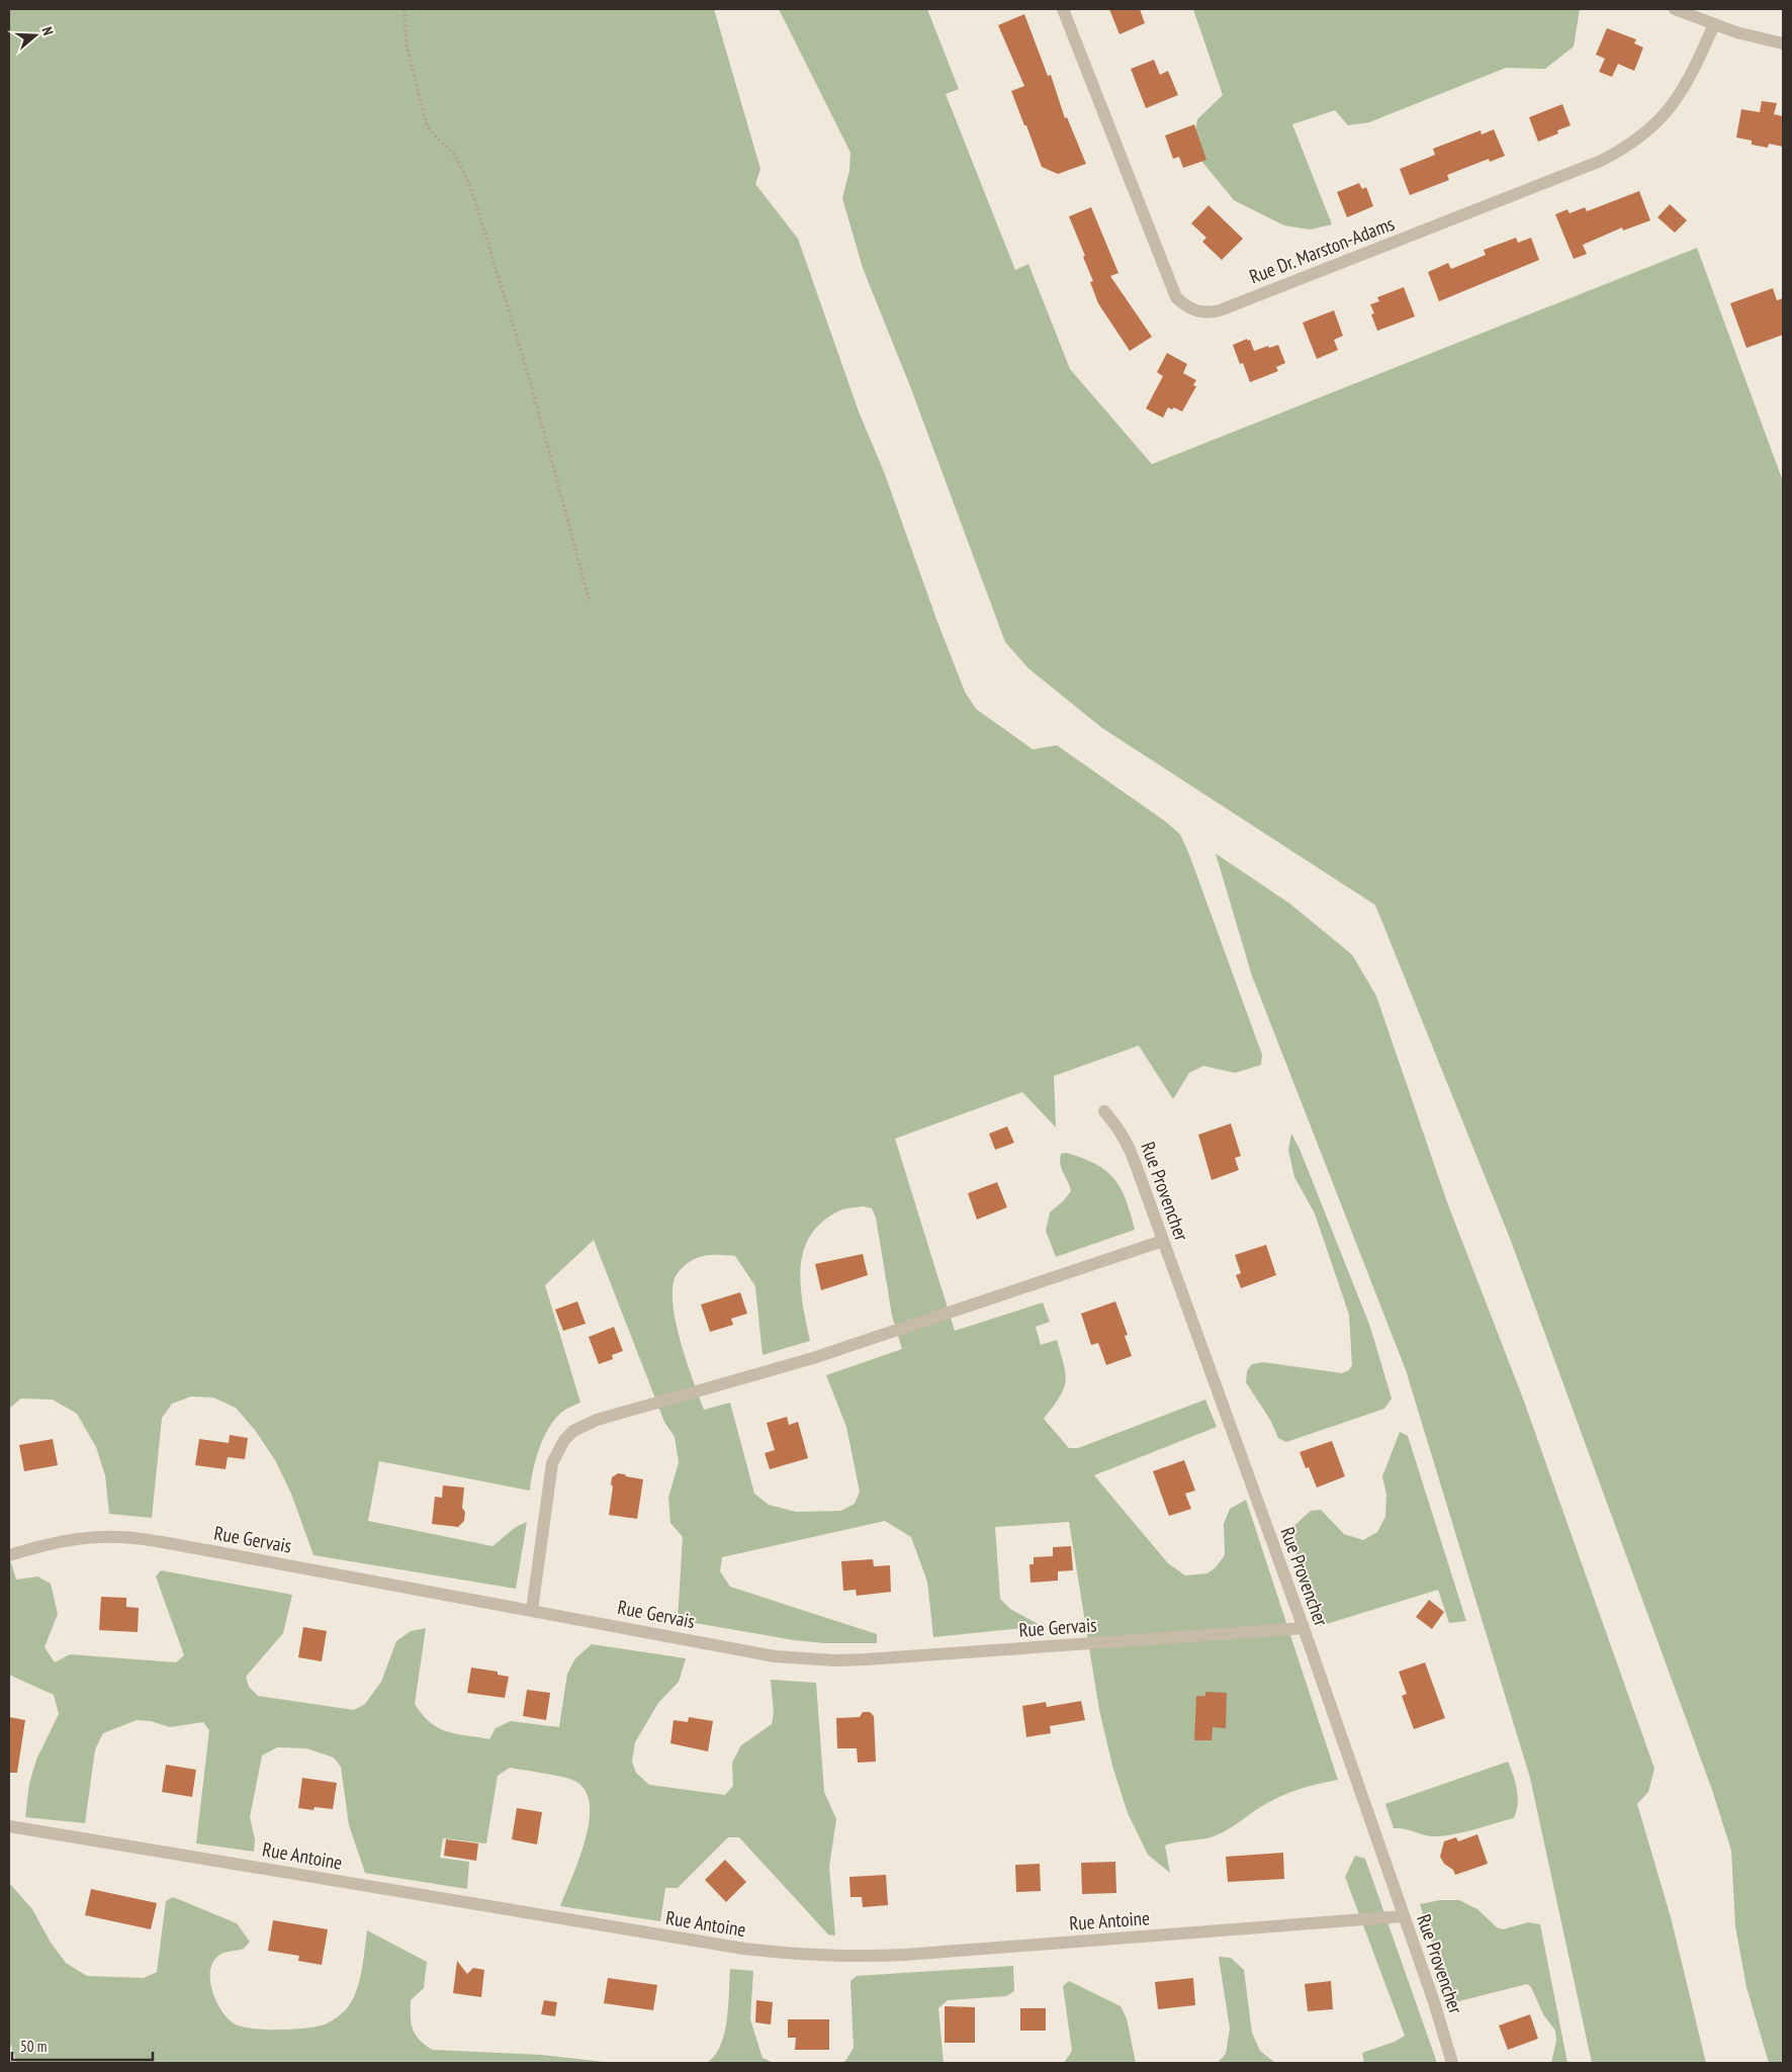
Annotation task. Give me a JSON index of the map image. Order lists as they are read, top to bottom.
{
  "streets": {
    "street": [
      "Rue Dr. Marston-Adams",
      "Rue Provencher",
      "Rue Gervais",
      "Rue Antoine"
    ]
  },
  "crossings": [
    ["Rue Provencher", "Rue Gervais"],
    ["Rue Provencher", "Rue Antoine"]
  ],
  "scale_bar": "50 m",
  "north": "right"
}
